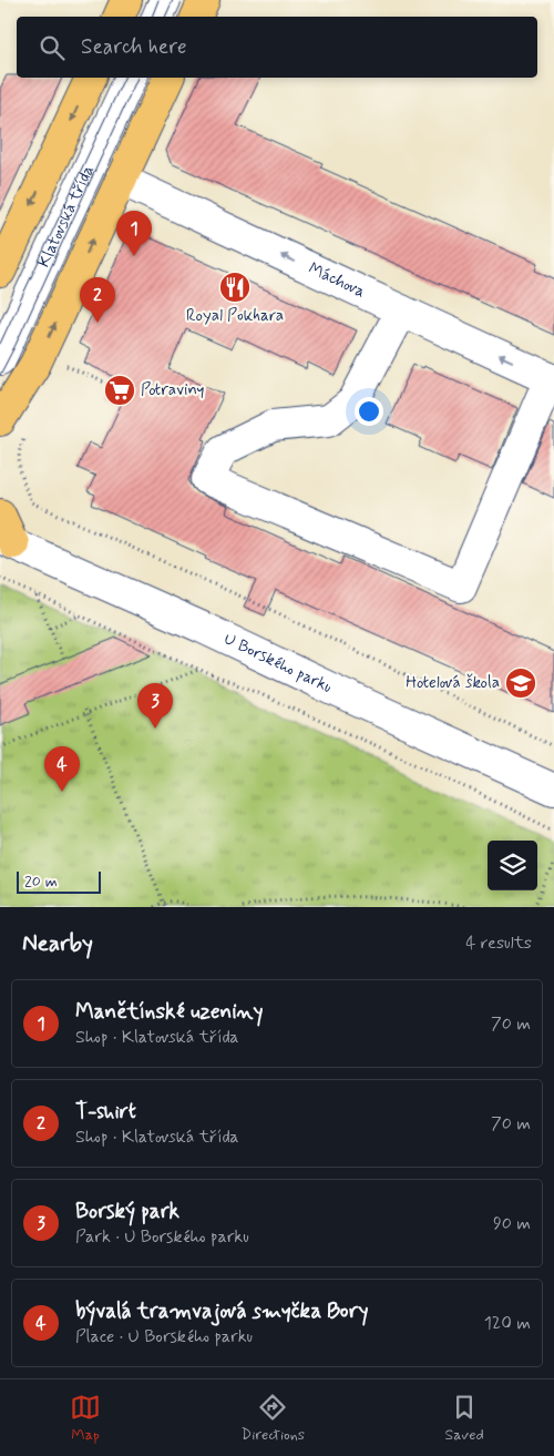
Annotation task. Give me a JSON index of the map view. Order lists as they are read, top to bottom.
{
  "streets": {
    "main road": ["Klatovská třída"],
    "street": ["Máchova", "U Borského parku"]
  },
  "crossings": [
    ["Klatovská třída", "Máchova"]
  ],
  "one_way": ["Máchova"],
  "places": {
    "restaurant": ["Royal Pokhara"],
    "supermarket": ["Potraviny"],
    "school or university": ["Hotelová škola"]
  },
  "scale_bar": "20 m",
  "page": {
    "search": "Search here",
    "pins": [
      "1",
      "2",
      "3",
      "4"
    ],
    "scale": "20 m",
    "heading": ["Nearby", "4 results"],
    "list": [
      {
        "mark": "1",
        "name": "Manětínské uzeniny",
        "note": "Shop · Klatovská třída",
        "value": "70 m"
      },
      {
        "mark": "2",
        "name": "T-shirt",
        "note": "Shop · Klatovská třída",
        "value": "70 m"
      },
      {
        "mark": "3",
        "name": "Borský park",
        "note": "Park · U Borského parku",
        "value": "90 m"
      },
      {
        "mark": "4",
        "name": "bývalá tramvajová smyčka Bory",
        "note": "Place · U Borského parku",
        "value": "120 m"
      }
    ],
    "nav": ["Map", "Directions", "Saved"]
  }
}
